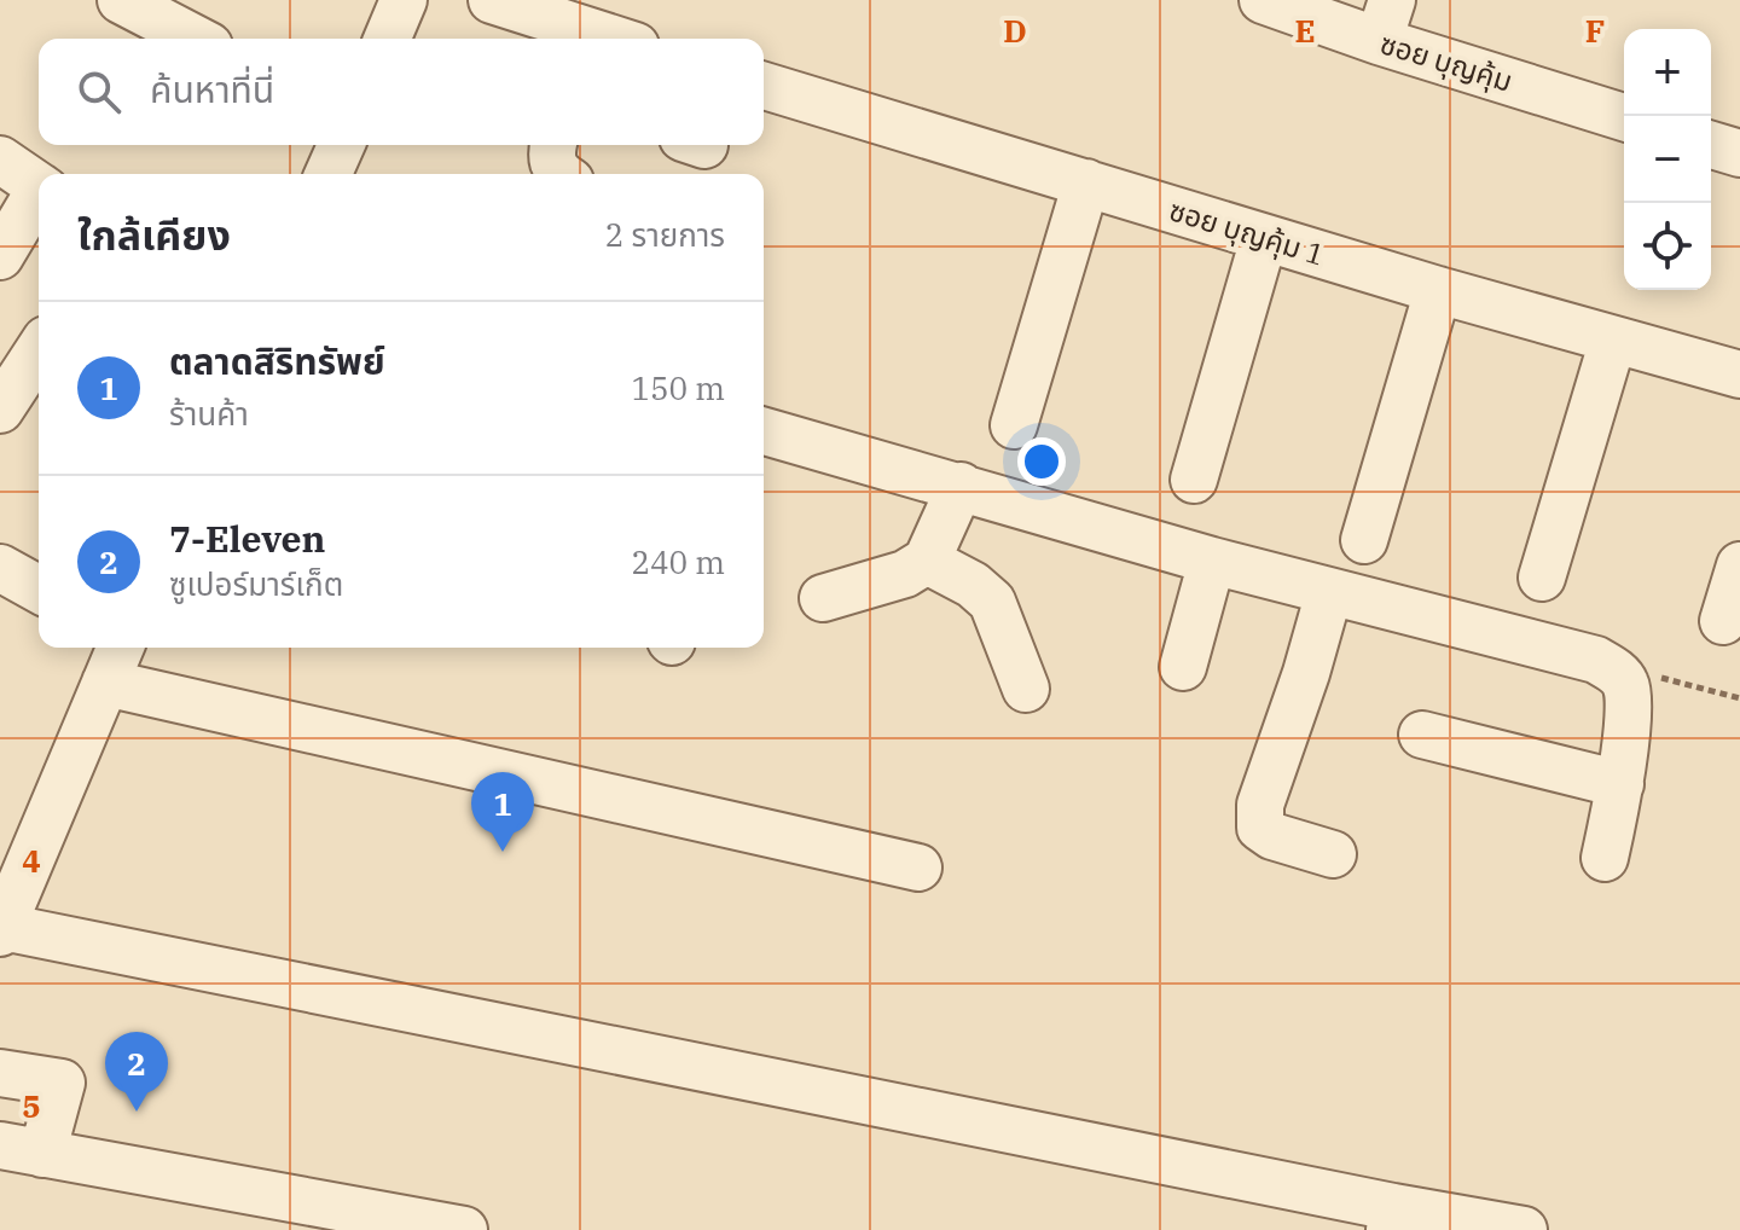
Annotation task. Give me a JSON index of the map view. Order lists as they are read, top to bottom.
{
  "streets": {
    "street": ["ซอย บุญคุ้ม", "ซอย บุญคุ้ม 1"]
  },
  "page": {
    "map_buttons": ["+", "−"],
    "search": "ค้นหาที่นี่",
    "heading": ["ใกล้เคียง", "2 รายการ"],
    "list": [
      {
        "mark": "1",
        "name": "ตลาดสิริทรัพย์",
        "note": "ร้านค้า",
        "value": "150 m"
      },
      {
        "mark": "2",
        "name": "7-Eleven",
        "note": "ซูเปอร์มาร์เก็ต",
        "value": "240 m"
      }
    ],
    "pins": ["1", "2"]
  },
  "grid": {
    "columns": ["D", "E", "F"],
    "rows": ["4", "5"]
  }
}
